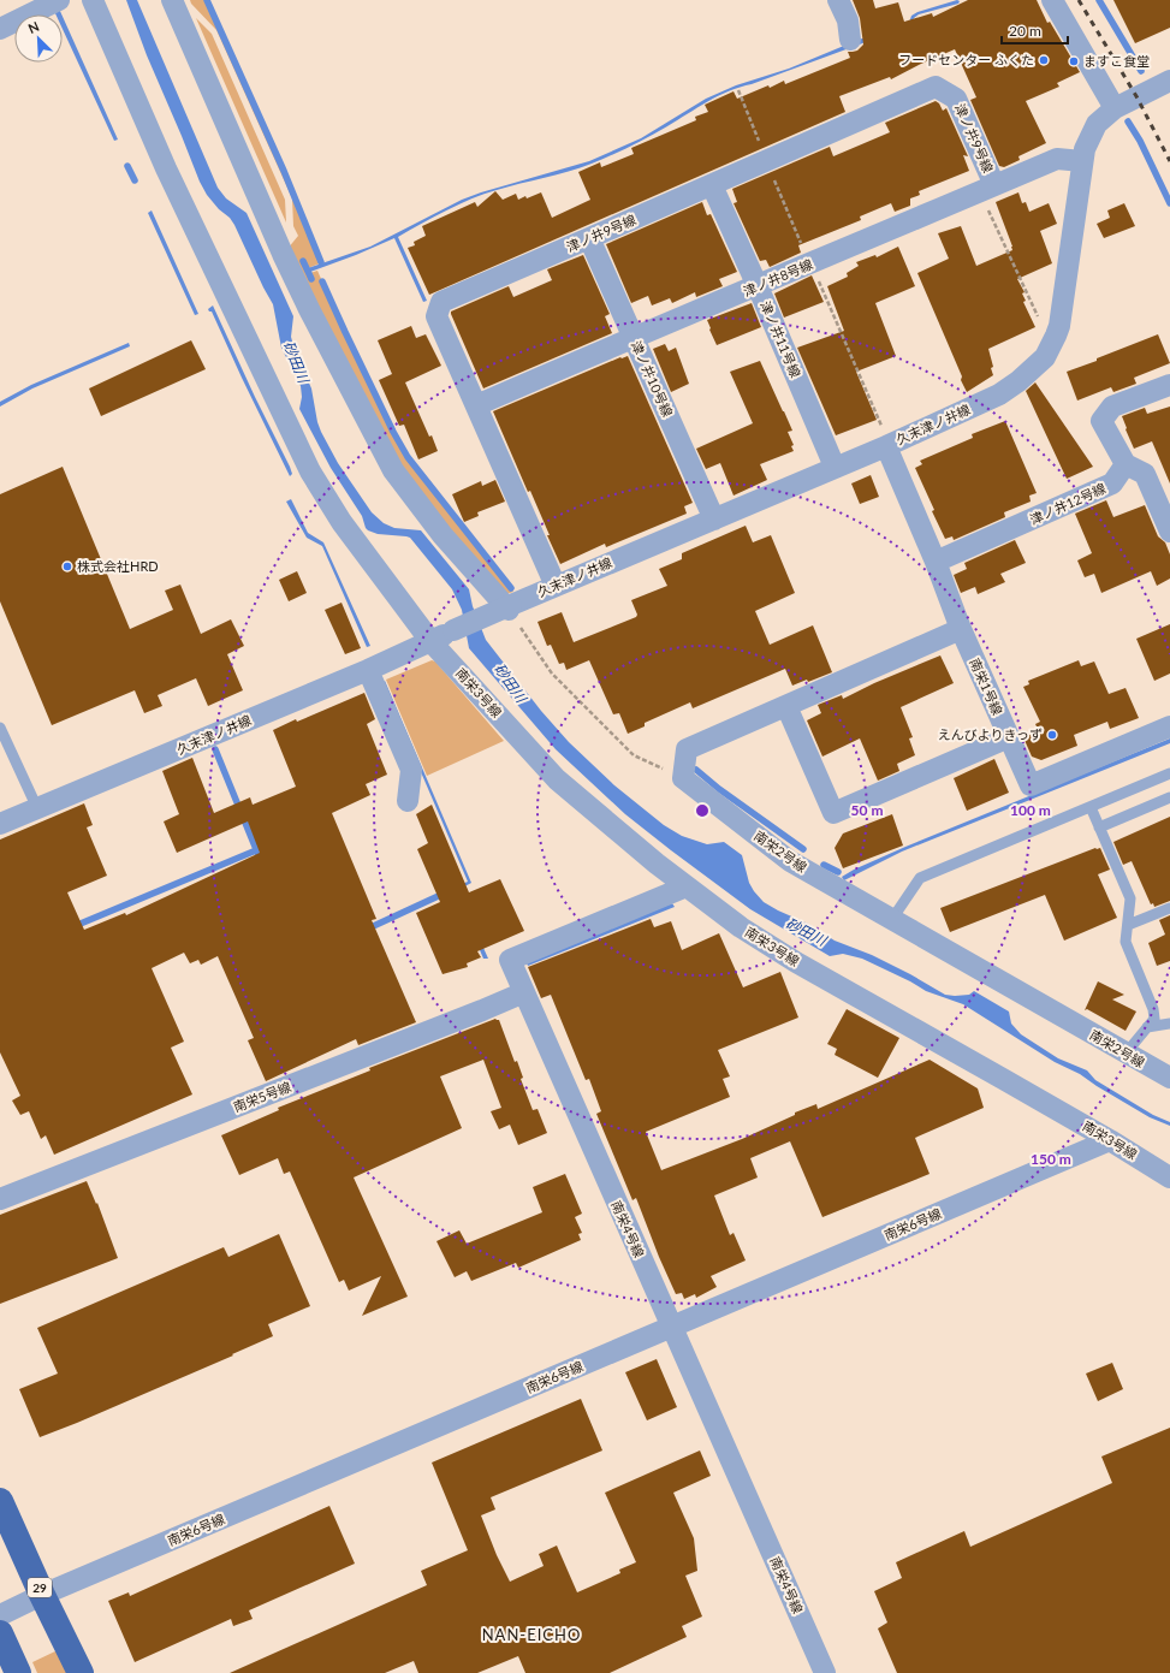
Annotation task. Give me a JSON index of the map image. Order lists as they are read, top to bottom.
{
  "streets": {
    "highway": ["29"],
    "street": [
      "津ノ井9号線",
      "津ノ井8号線",
      "津ノ井11号線",
      "津ノ井10号線",
      "久末津ノ井線",
      "津ノ井12号線",
      "南栄1号線",
      "南栄3号線",
      "南栄2号線",
      "南栄5号線",
      "南栄6号線",
      "南栄4号線"
    ]
  },
  "crossings": [
    ["津ノ井9号線", "津ノ井8号線"],
    ["津ノ井9号線", "津ノ井11号線"],
    ["津ノ井9号線", "津ノ井10号線"],
    ["津ノ井9号線", "久末津ノ井線"],
    ["津ノ井8号線", "津ノ井11号線"],
    ["津ノ井8号線", "津ノ井10号線"],
    ["津ノ井8号線", "久末津ノ井線"],
    ["津ノ井11号線", "久末津ノ井線"],
    ["津ノ井10号線", "久末津ノ井線"],
    ["久末津ノ井線", "南栄1号線"],
    ["久末津ノ井線", "南栄3号線"],
    ["津ノ井12号線", "南栄1号線"],
    ["南栄3号線", "南栄6号線"],
    ["南栄3号線", "南栄4号線"],
    ["南栄5号線", "南栄4号線"],
    ["南栄6号線", "南栄4号線"],
    ["南栄6号線", "29"]
  ],
  "districts": ["NAN-EICHO"],
  "water": ["砂田川"],
  "places": [
    "フードセンター ふくた",
    "ますこ食堂",
    "株式会社HRD",
    "えんびよりきっず"
  ],
  "scale_bar": "20 m",
  "north": "top left",
  "rings": ["50 m", "100 m", "150 m"]
}
